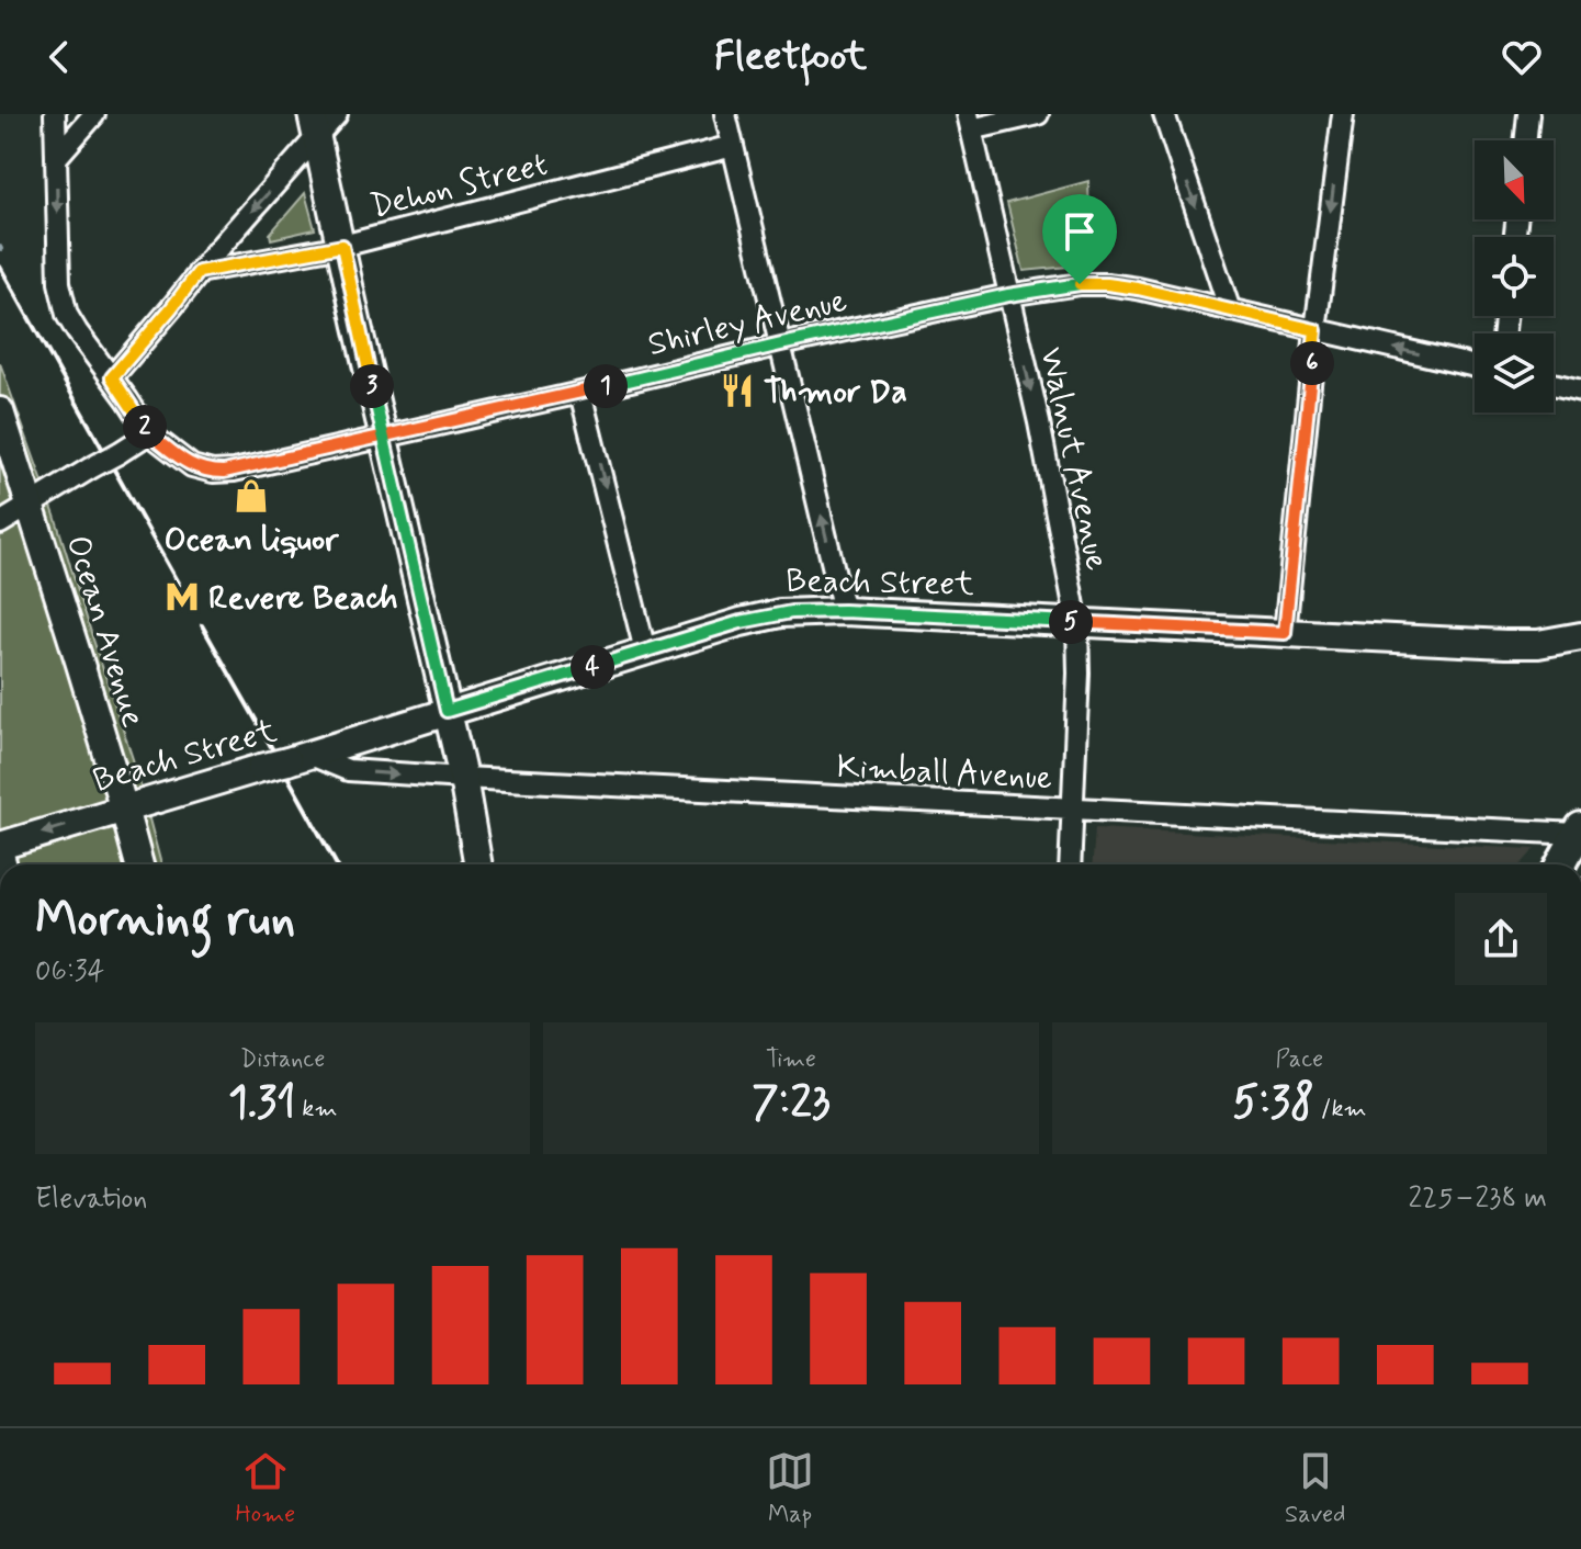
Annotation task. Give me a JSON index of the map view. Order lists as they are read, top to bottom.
{
  "streets": {
    "main road": ["Beach Street", "Ocean Avenue"],
    "street": [
      "Dehon Street",
      "Shirley Avenue",
      "Walnut Avenue",
      "Kimball Avenue"
    ]
  },
  "crossings": [
    ["Shirley Avenue", "Walnut Avenue"],
    ["Walnut Avenue", "Beach Street"],
    ["Walnut Avenue", "Kimball Avenue"],
    ["Beach Street", "Ocean Avenue"],
    ["Beach Street", "Kimball Avenue"]
  ],
  "one_way": ["Walnut Avenue"],
  "places": {
    "restaurant": ["Thmor Da"],
    "shop": ["Ocean liquor"],
    "metro station": ["Revere Beach"]
  },
  "north": "bottom right",
  "page": {
    "header": "Fleetfoot",
    "pins": [
      "6",
      "1",
      "3",
      "2",
      "5",
      "4"
    ],
    "heading": ["Morning run", "06:34"],
    "stats": [
      ["Distance", "1.31 km"],
      ["Time", "7:23"],
      ["Pace", "5:38 /km"]
    ],
    "chart": ["Elevation", "225–238 m"],
    "tabs": ["Home", "Map", "Saved"]
  }
}
